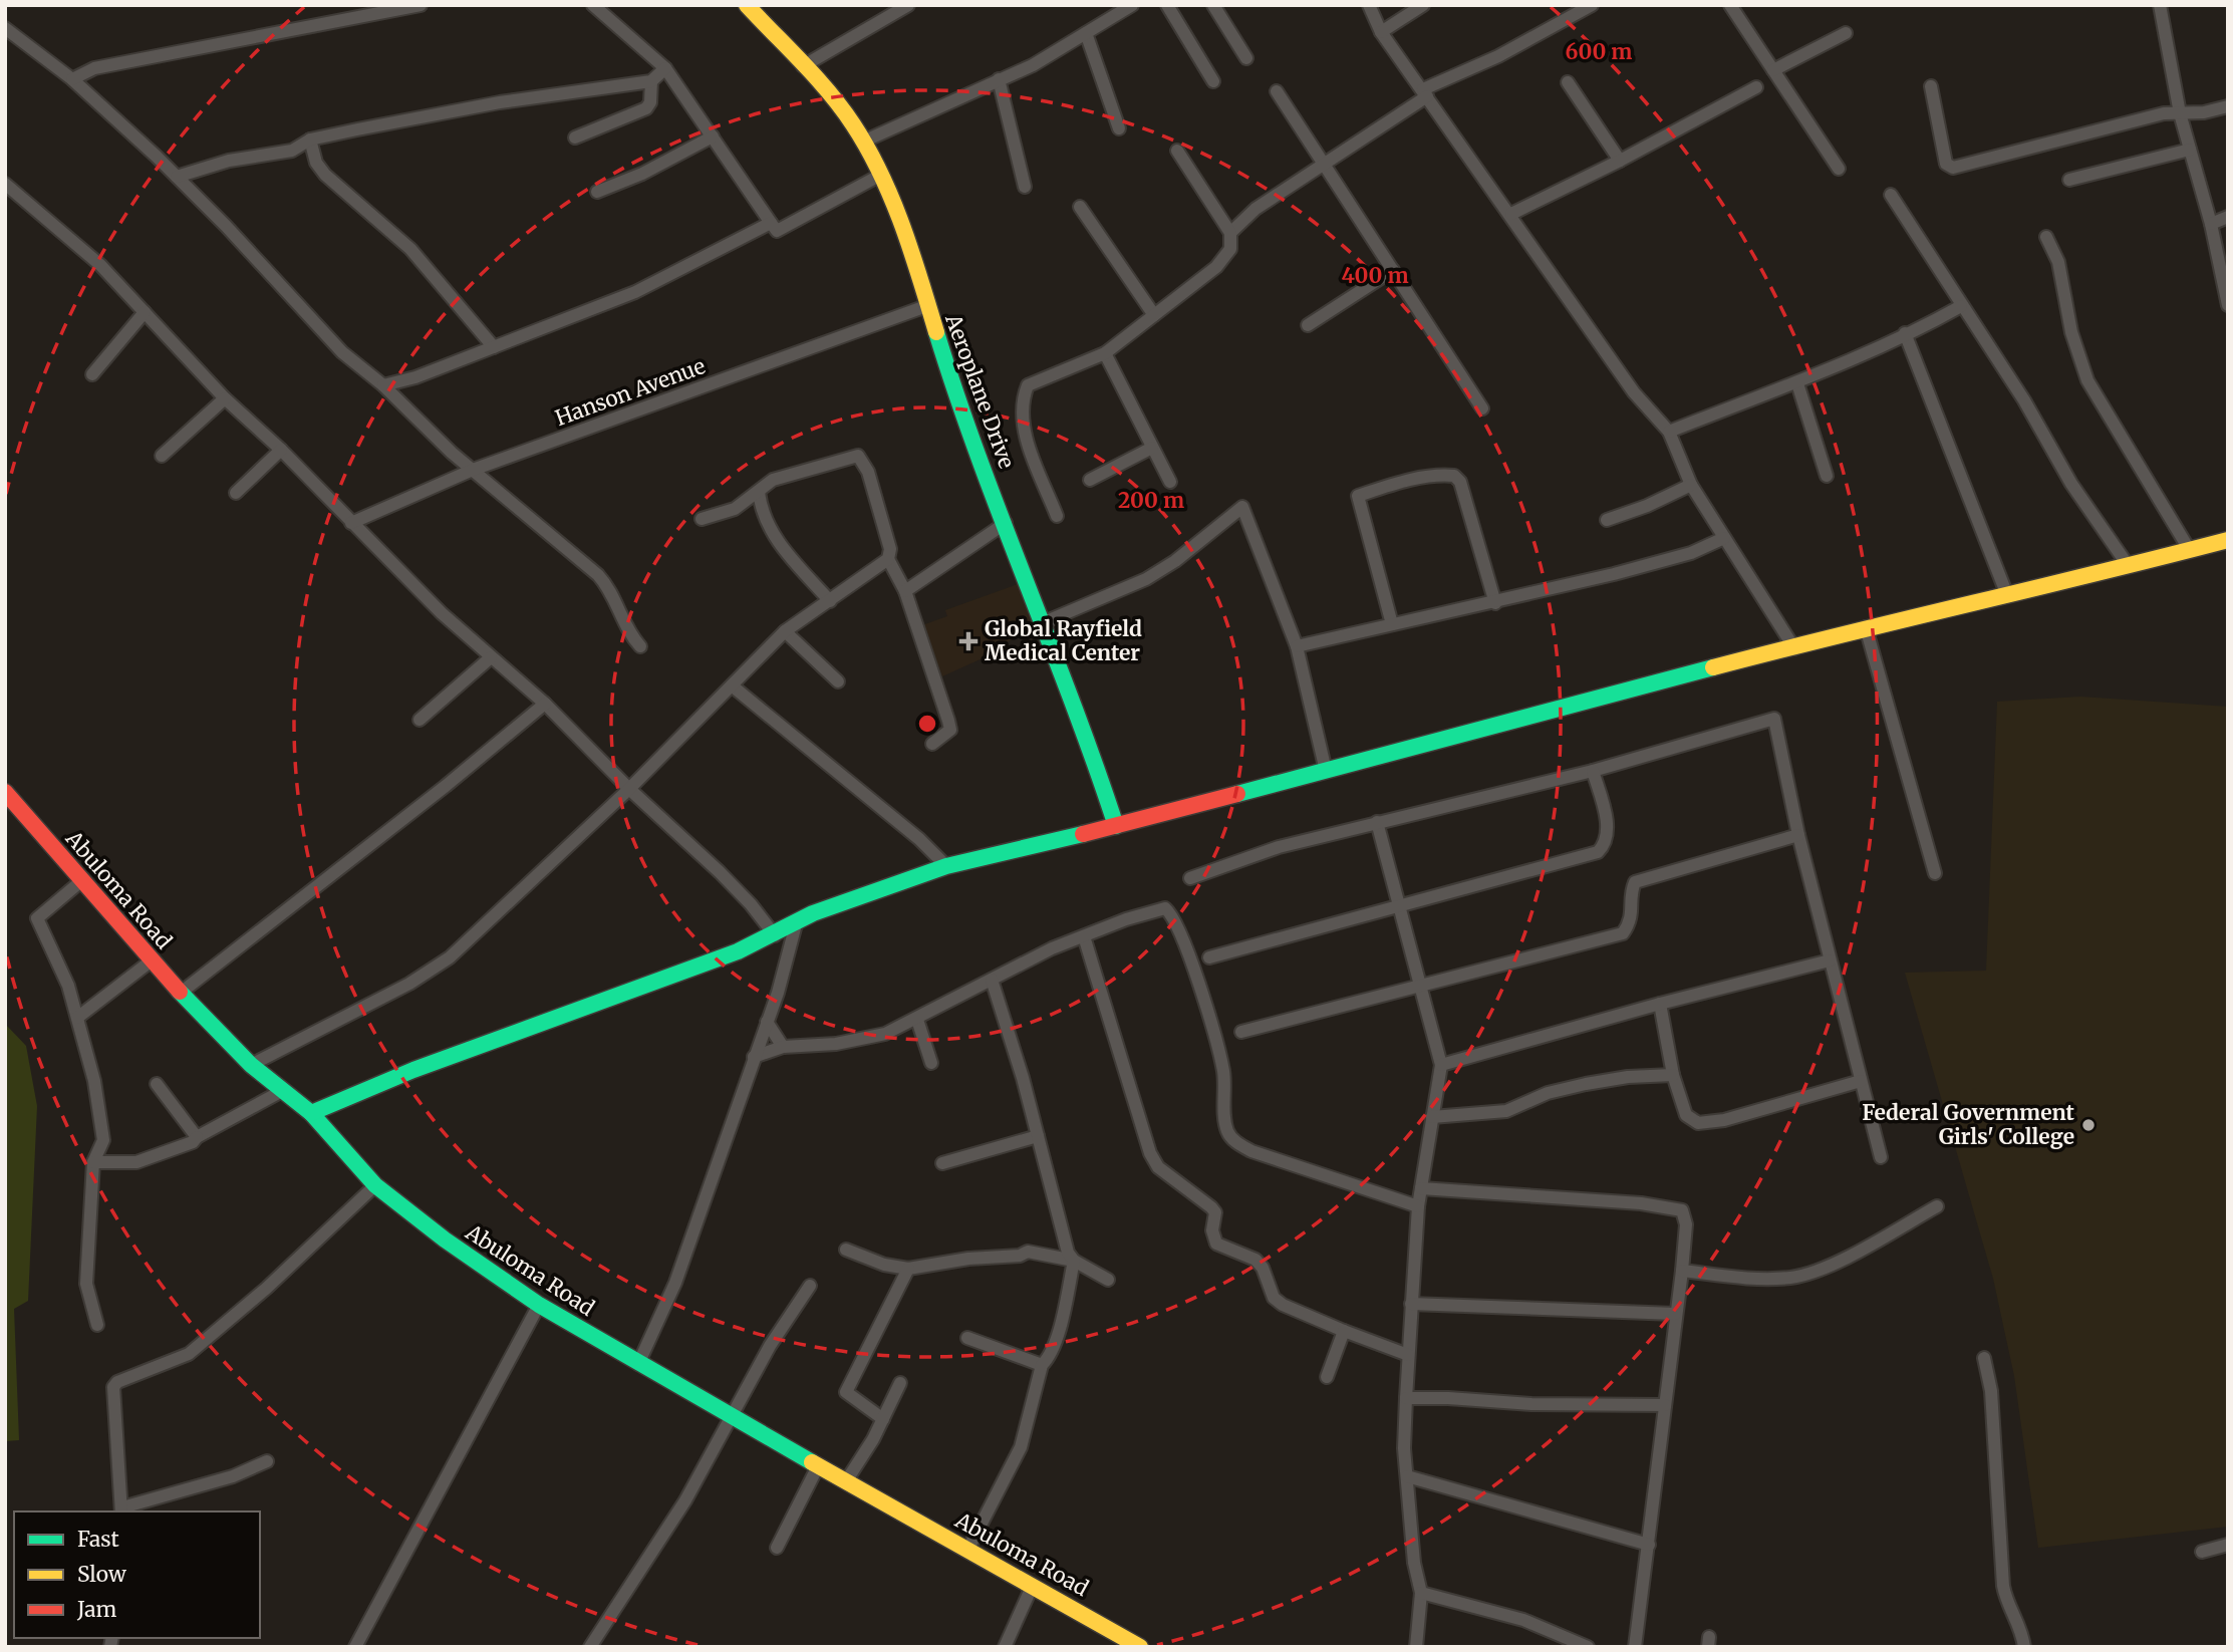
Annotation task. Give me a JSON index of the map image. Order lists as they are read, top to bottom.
{
  "streets": {
    "street": ["Aeroplane Drive", "Hanson Avenue", "Abuloma Road"]
  },
  "crossings": [
    ["Aeroplane Drive", "Hanson Avenue"]
  ],
  "places": {
    "health": ["Global Rayfield Medical Center"],
    "other": ["Federal Government Girls' College"]
  },
  "legend": ["Fast", "Slow", "Jam"],
  "rings": ["600 m", "400 m", "200 m"]
}
